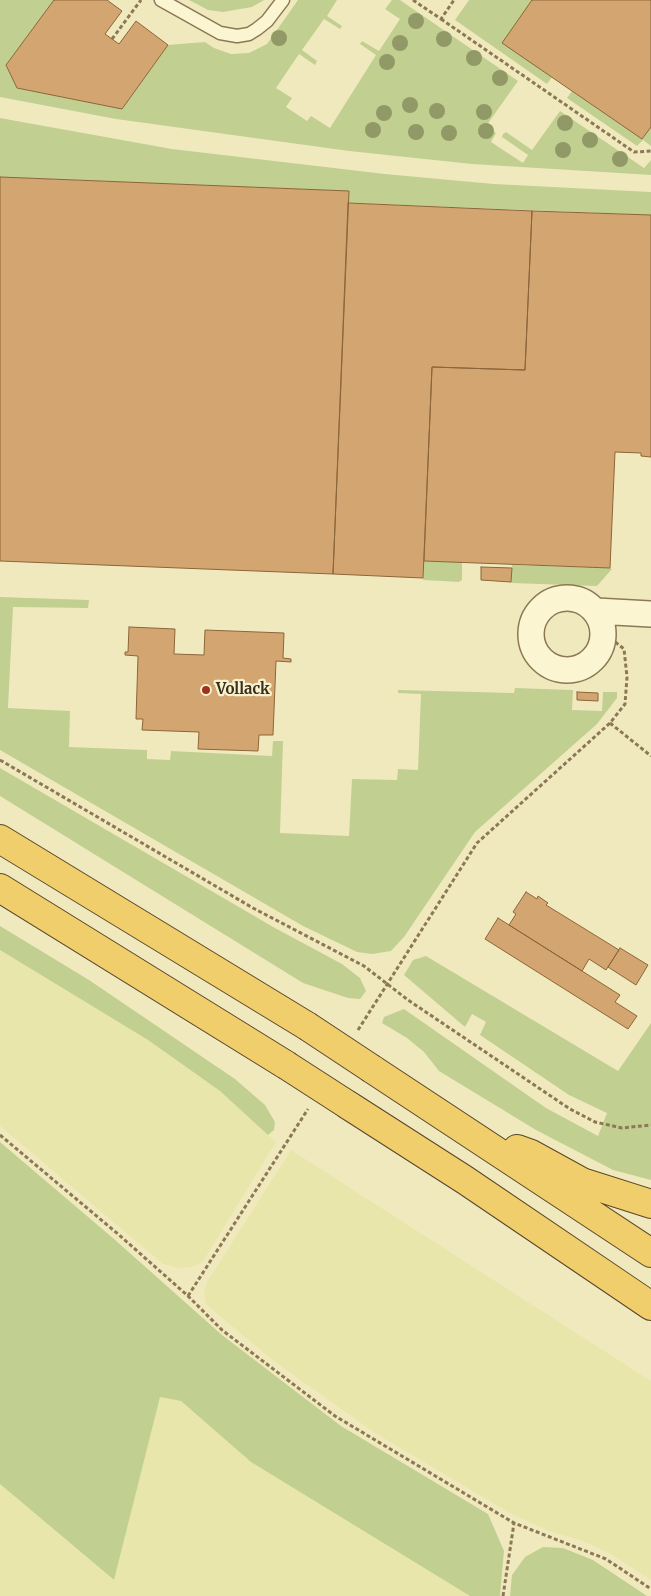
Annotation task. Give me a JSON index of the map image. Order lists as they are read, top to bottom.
{
  "places": ["Vollack"]
}
